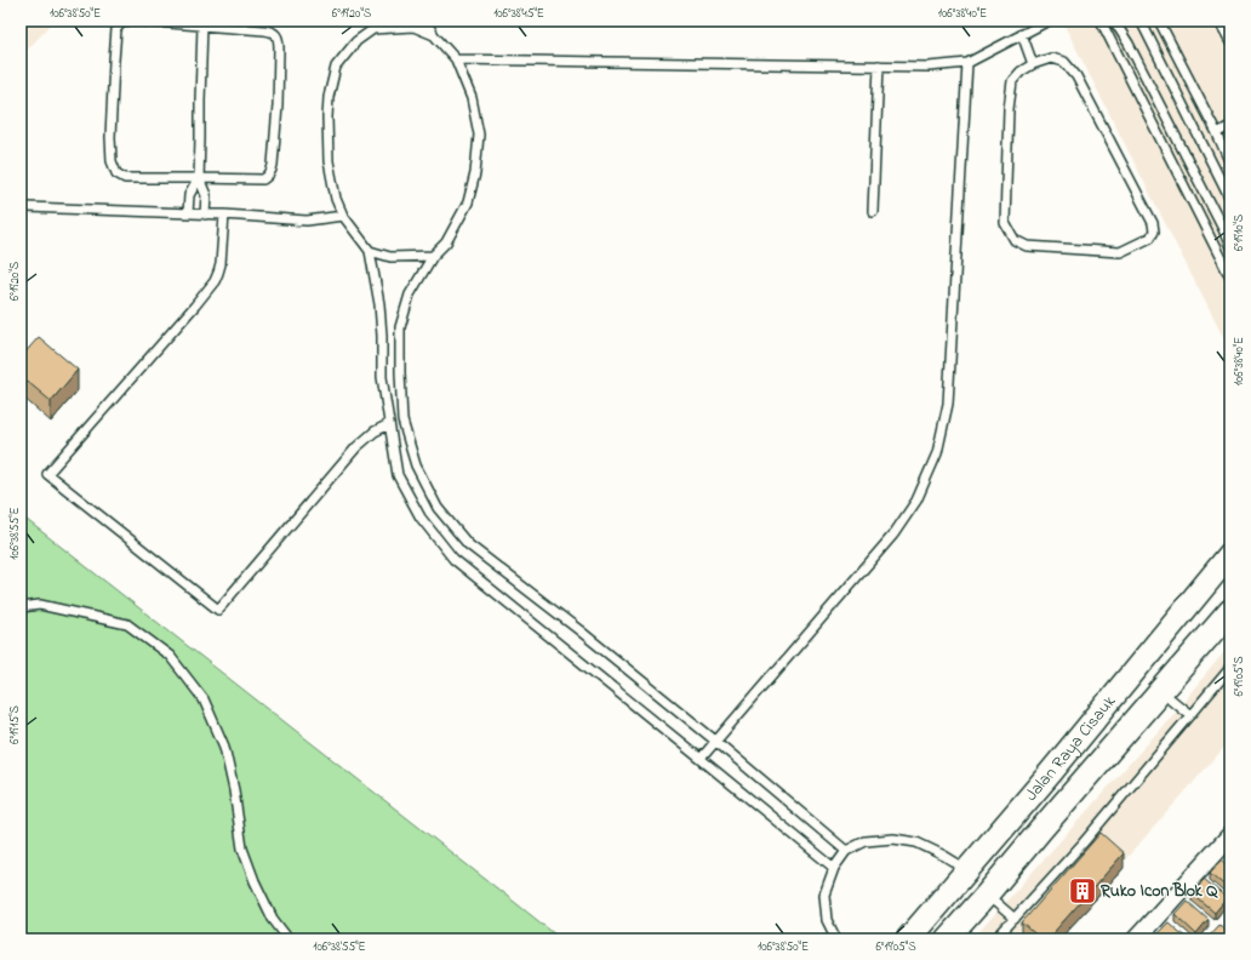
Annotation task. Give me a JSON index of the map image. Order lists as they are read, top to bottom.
{
  "streets": {
    "main road": ["Jalan Raya Cisauk"]
  },
  "places": {
    "building": ["Ruko Icon Blok Q"]
  },
  "coordinates": [
    "106°38'50\"E",
    "6°19'20\"S",
    "106°38'45\"E",
    "106°38'40\"E",
    "6°19'10\"S",
    "106°38'55\"E",
    "6°19'05\"S",
    "6°19'15\"S"
  ]
}
